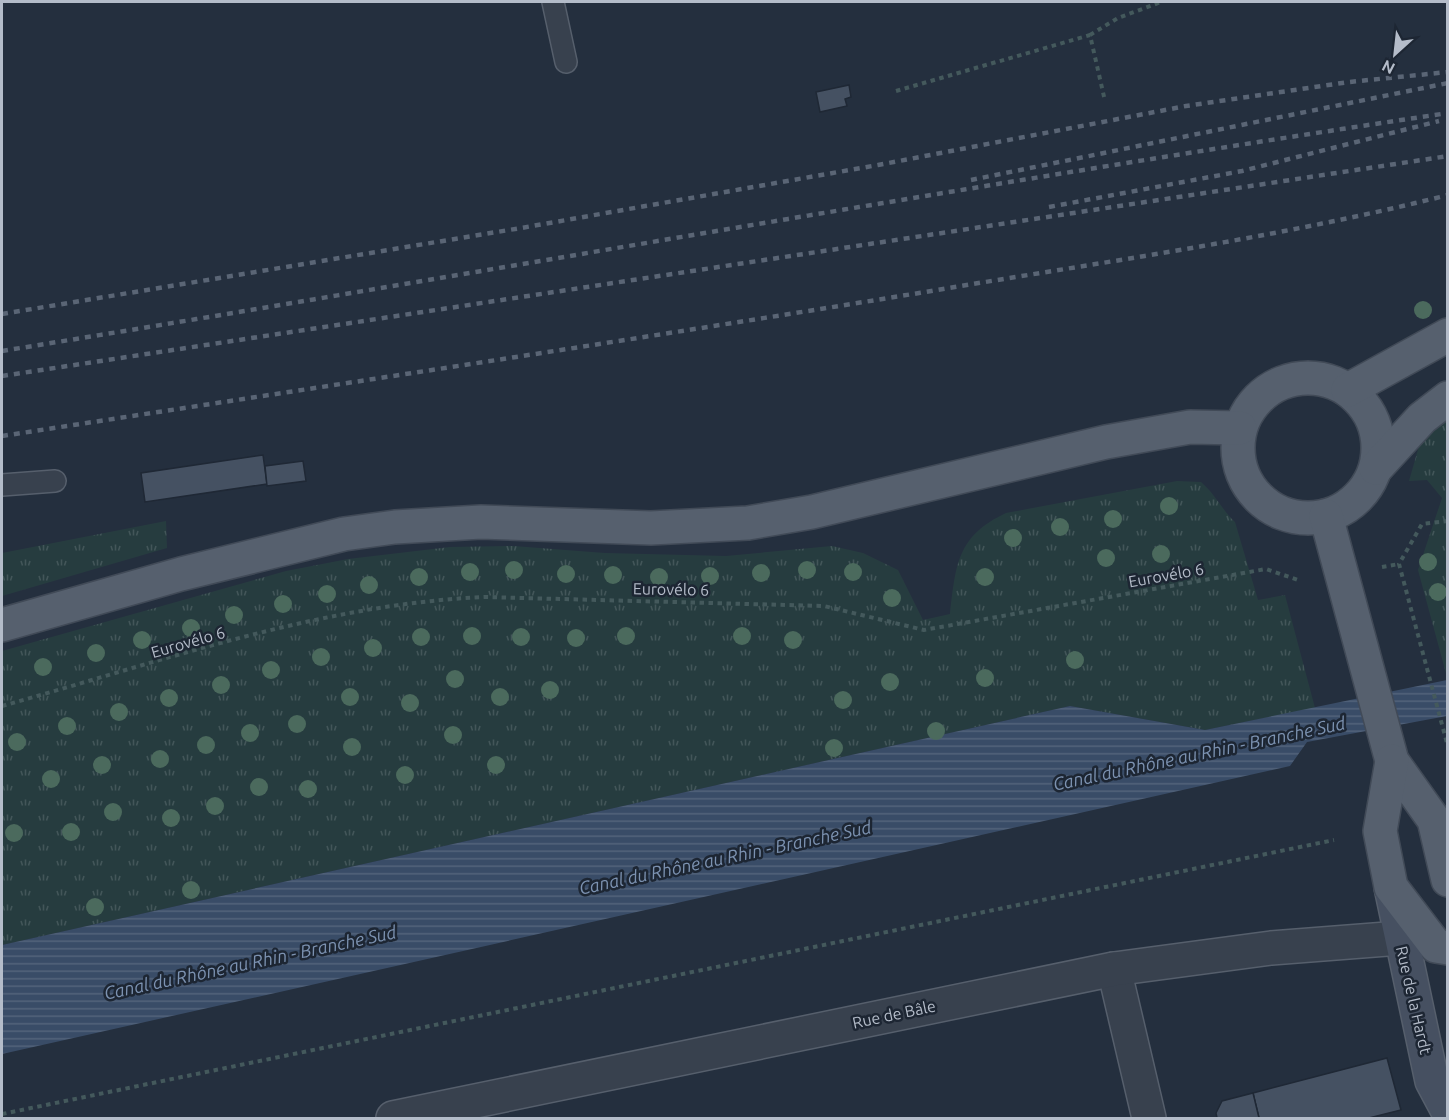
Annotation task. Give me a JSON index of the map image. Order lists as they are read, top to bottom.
{
  "streets": {
    "main road": ["Rue de la Hardt"],
    "street": ["Rue de Bâle"],
    "path": ["Eurovélo 6"]
  },
  "crossings": [
    ["Rue de la Hardt", "Rue de Bâle"]
  ],
  "water": ["Canal du Rhône au Rhin - Branche Sud"],
  "north": "bottom left"
}
